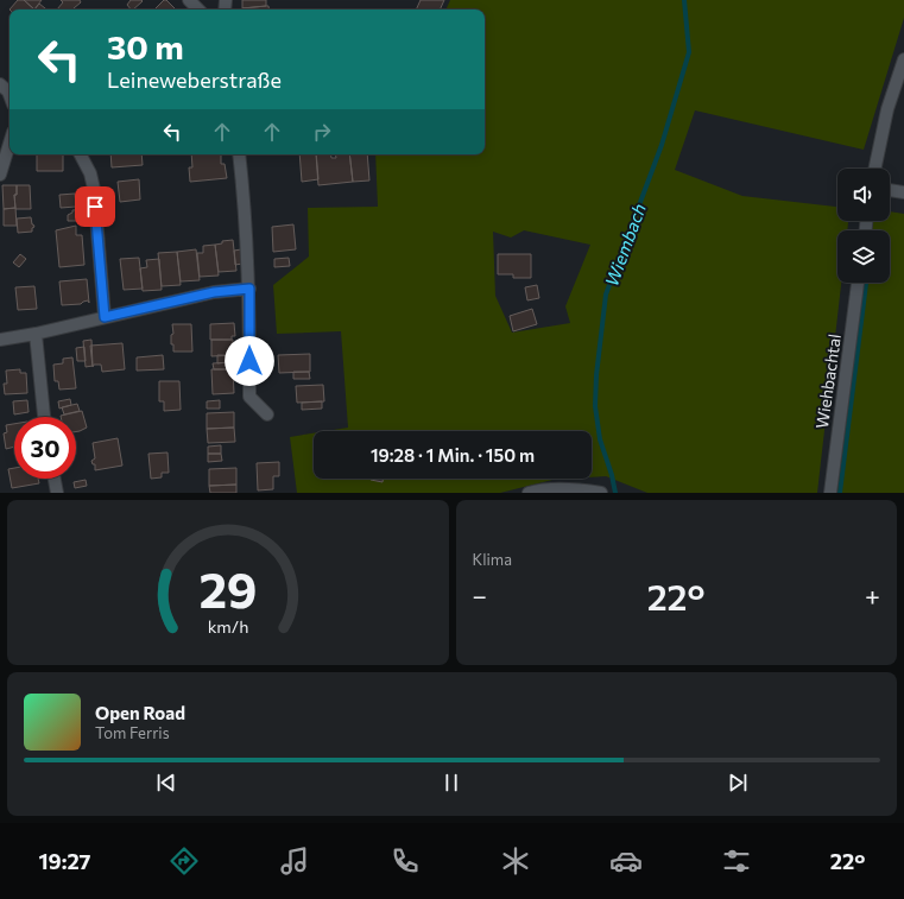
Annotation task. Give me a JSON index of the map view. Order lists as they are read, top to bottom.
{
  "streets": {
    "street": ["Wiehbachtal"]
  },
  "water": ["Wiembach"],
  "page": {
    "turn": ["30 m", "Leineweberstraße"],
    "limit": "30",
    "trip": "19:28 · 1 Min. · 150 m",
    "tile": "Klima",
    "heat": ["−", "22°", "+"],
    "song": ["Open Road", "Tom Ferris"],
    "tabs": ["19:27", "22°"],
    "gauge": ["29", "km/h"]
  }
}
